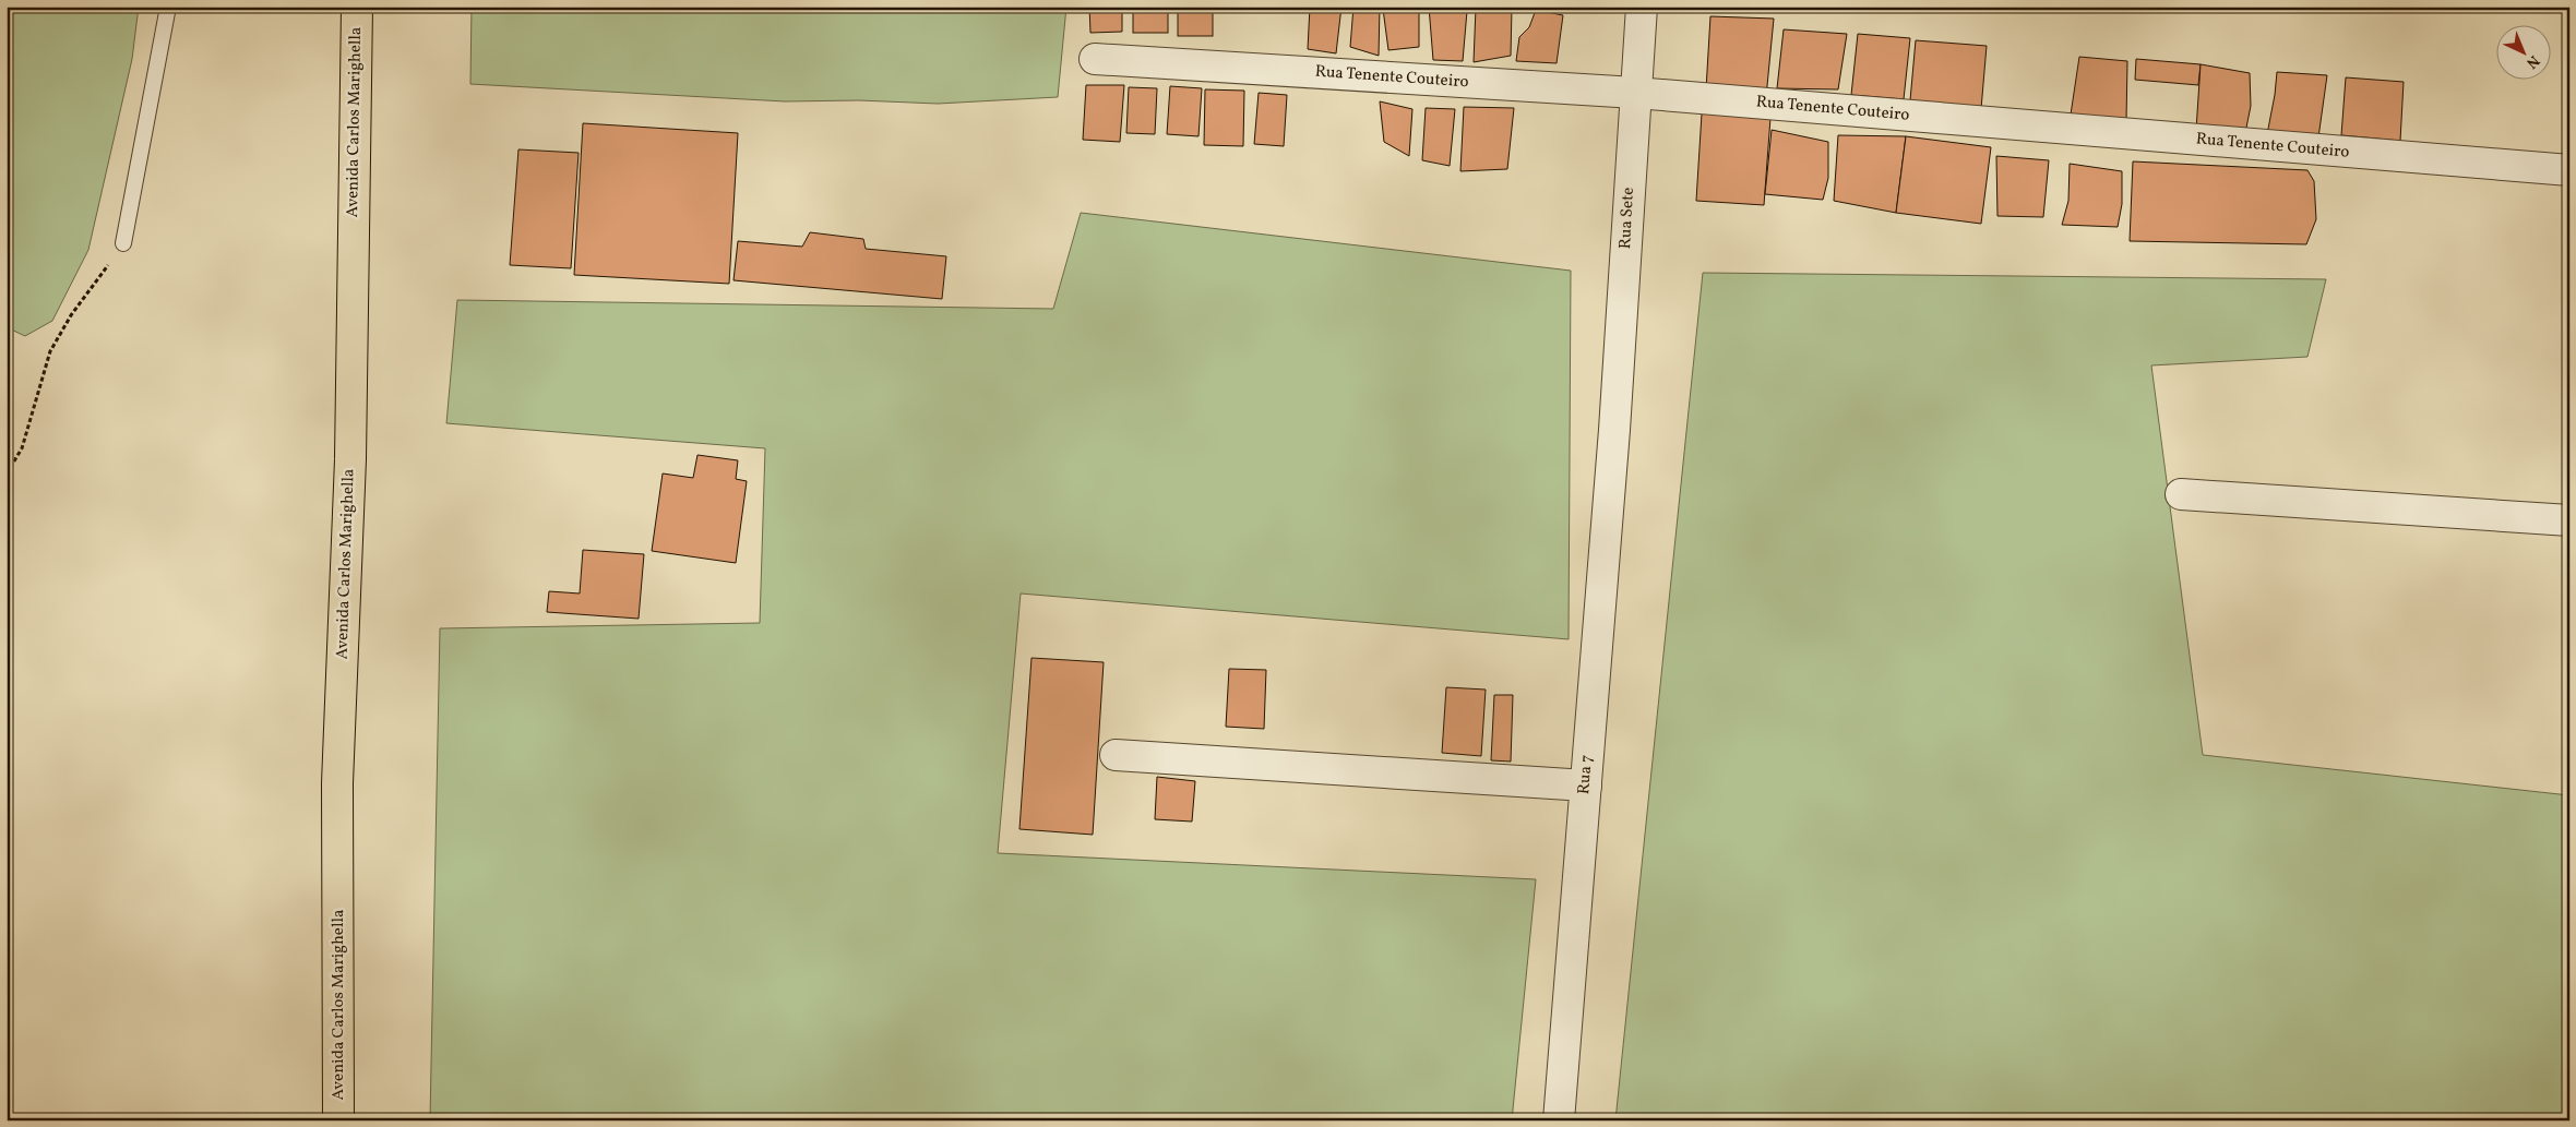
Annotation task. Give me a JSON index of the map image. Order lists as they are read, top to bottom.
{
  "streets": {
    "main road": ["Avenida Carlos Marighella"],
    "street": ["Rua Tenente Couteiro", "Rua Sete", "Rua 7"]
  },
  "crossings": [
    ["Rua Tenente Couteiro", "Rua Sete"],
    ["Rua Sete", "Rua 7"]
  ],
  "north": "bottom right"
}
